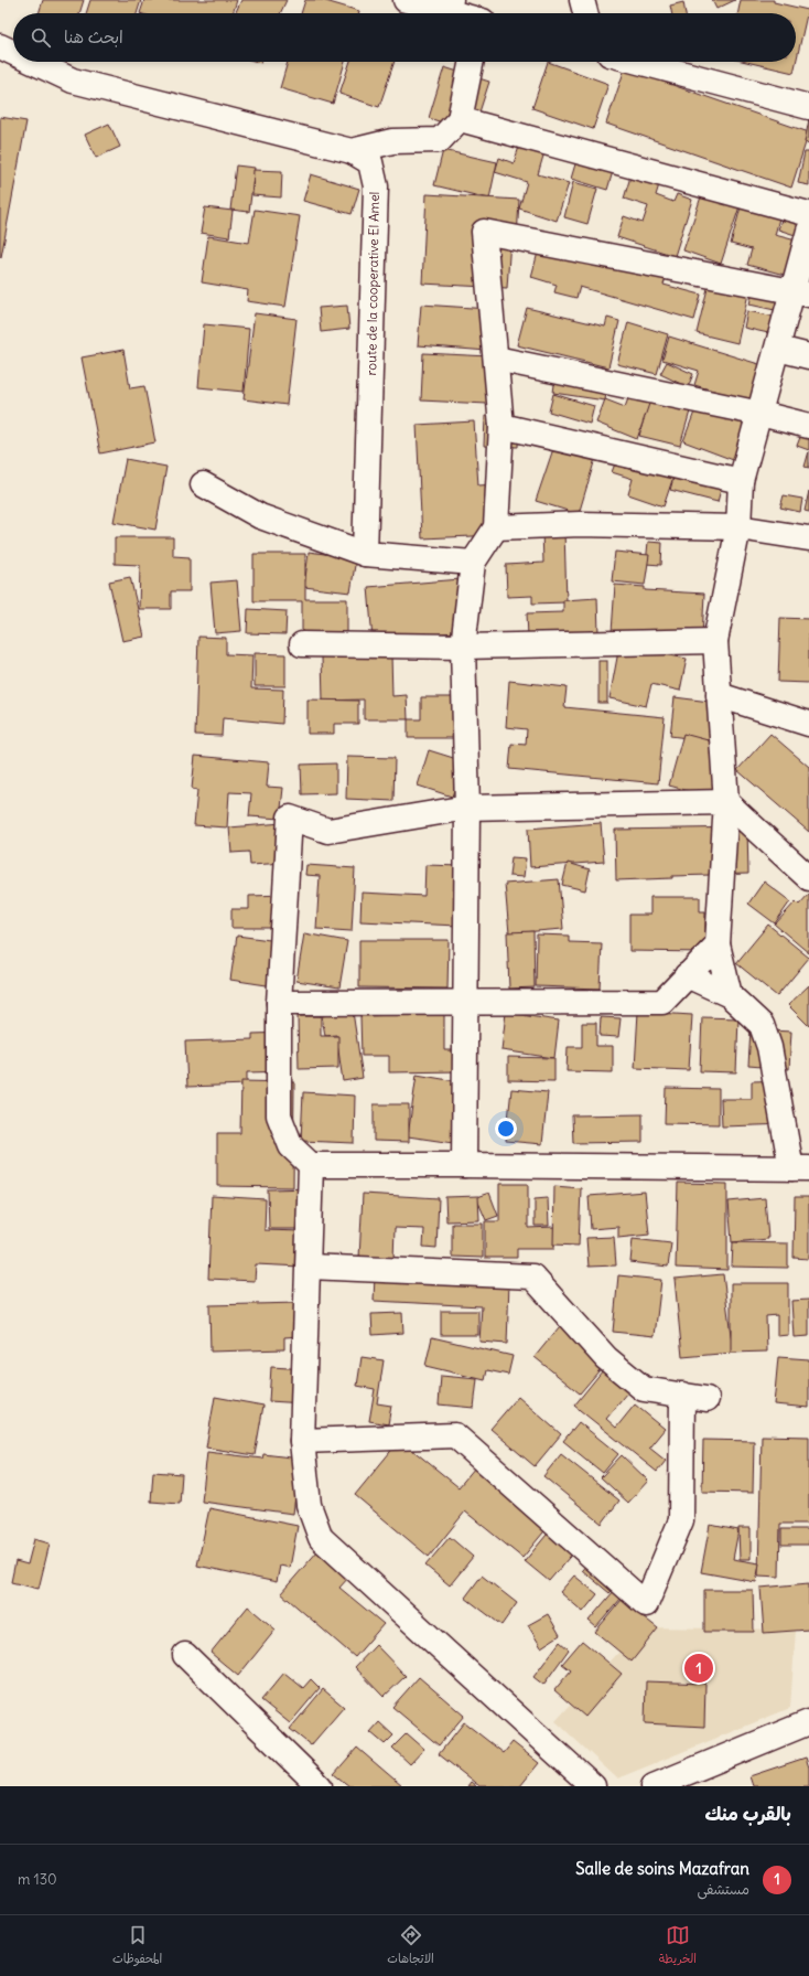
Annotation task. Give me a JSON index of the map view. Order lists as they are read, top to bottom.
{
  "streets": {
    "street": ["route de la cooperative El Amel"]
  },
  "page": {
    "search": "ابحث هنا",
    "pins": "1",
    "heading": "بالقرب منك",
    "list": [
      {
        "mark": "1",
        "name": "Salle de soins Mazafran",
        "note": "مستشفى",
        "value": "130 m"
      }
    ],
    "nav": ["الخريطة", "الاتجاهات", "المحفوظات"]
  }
}
